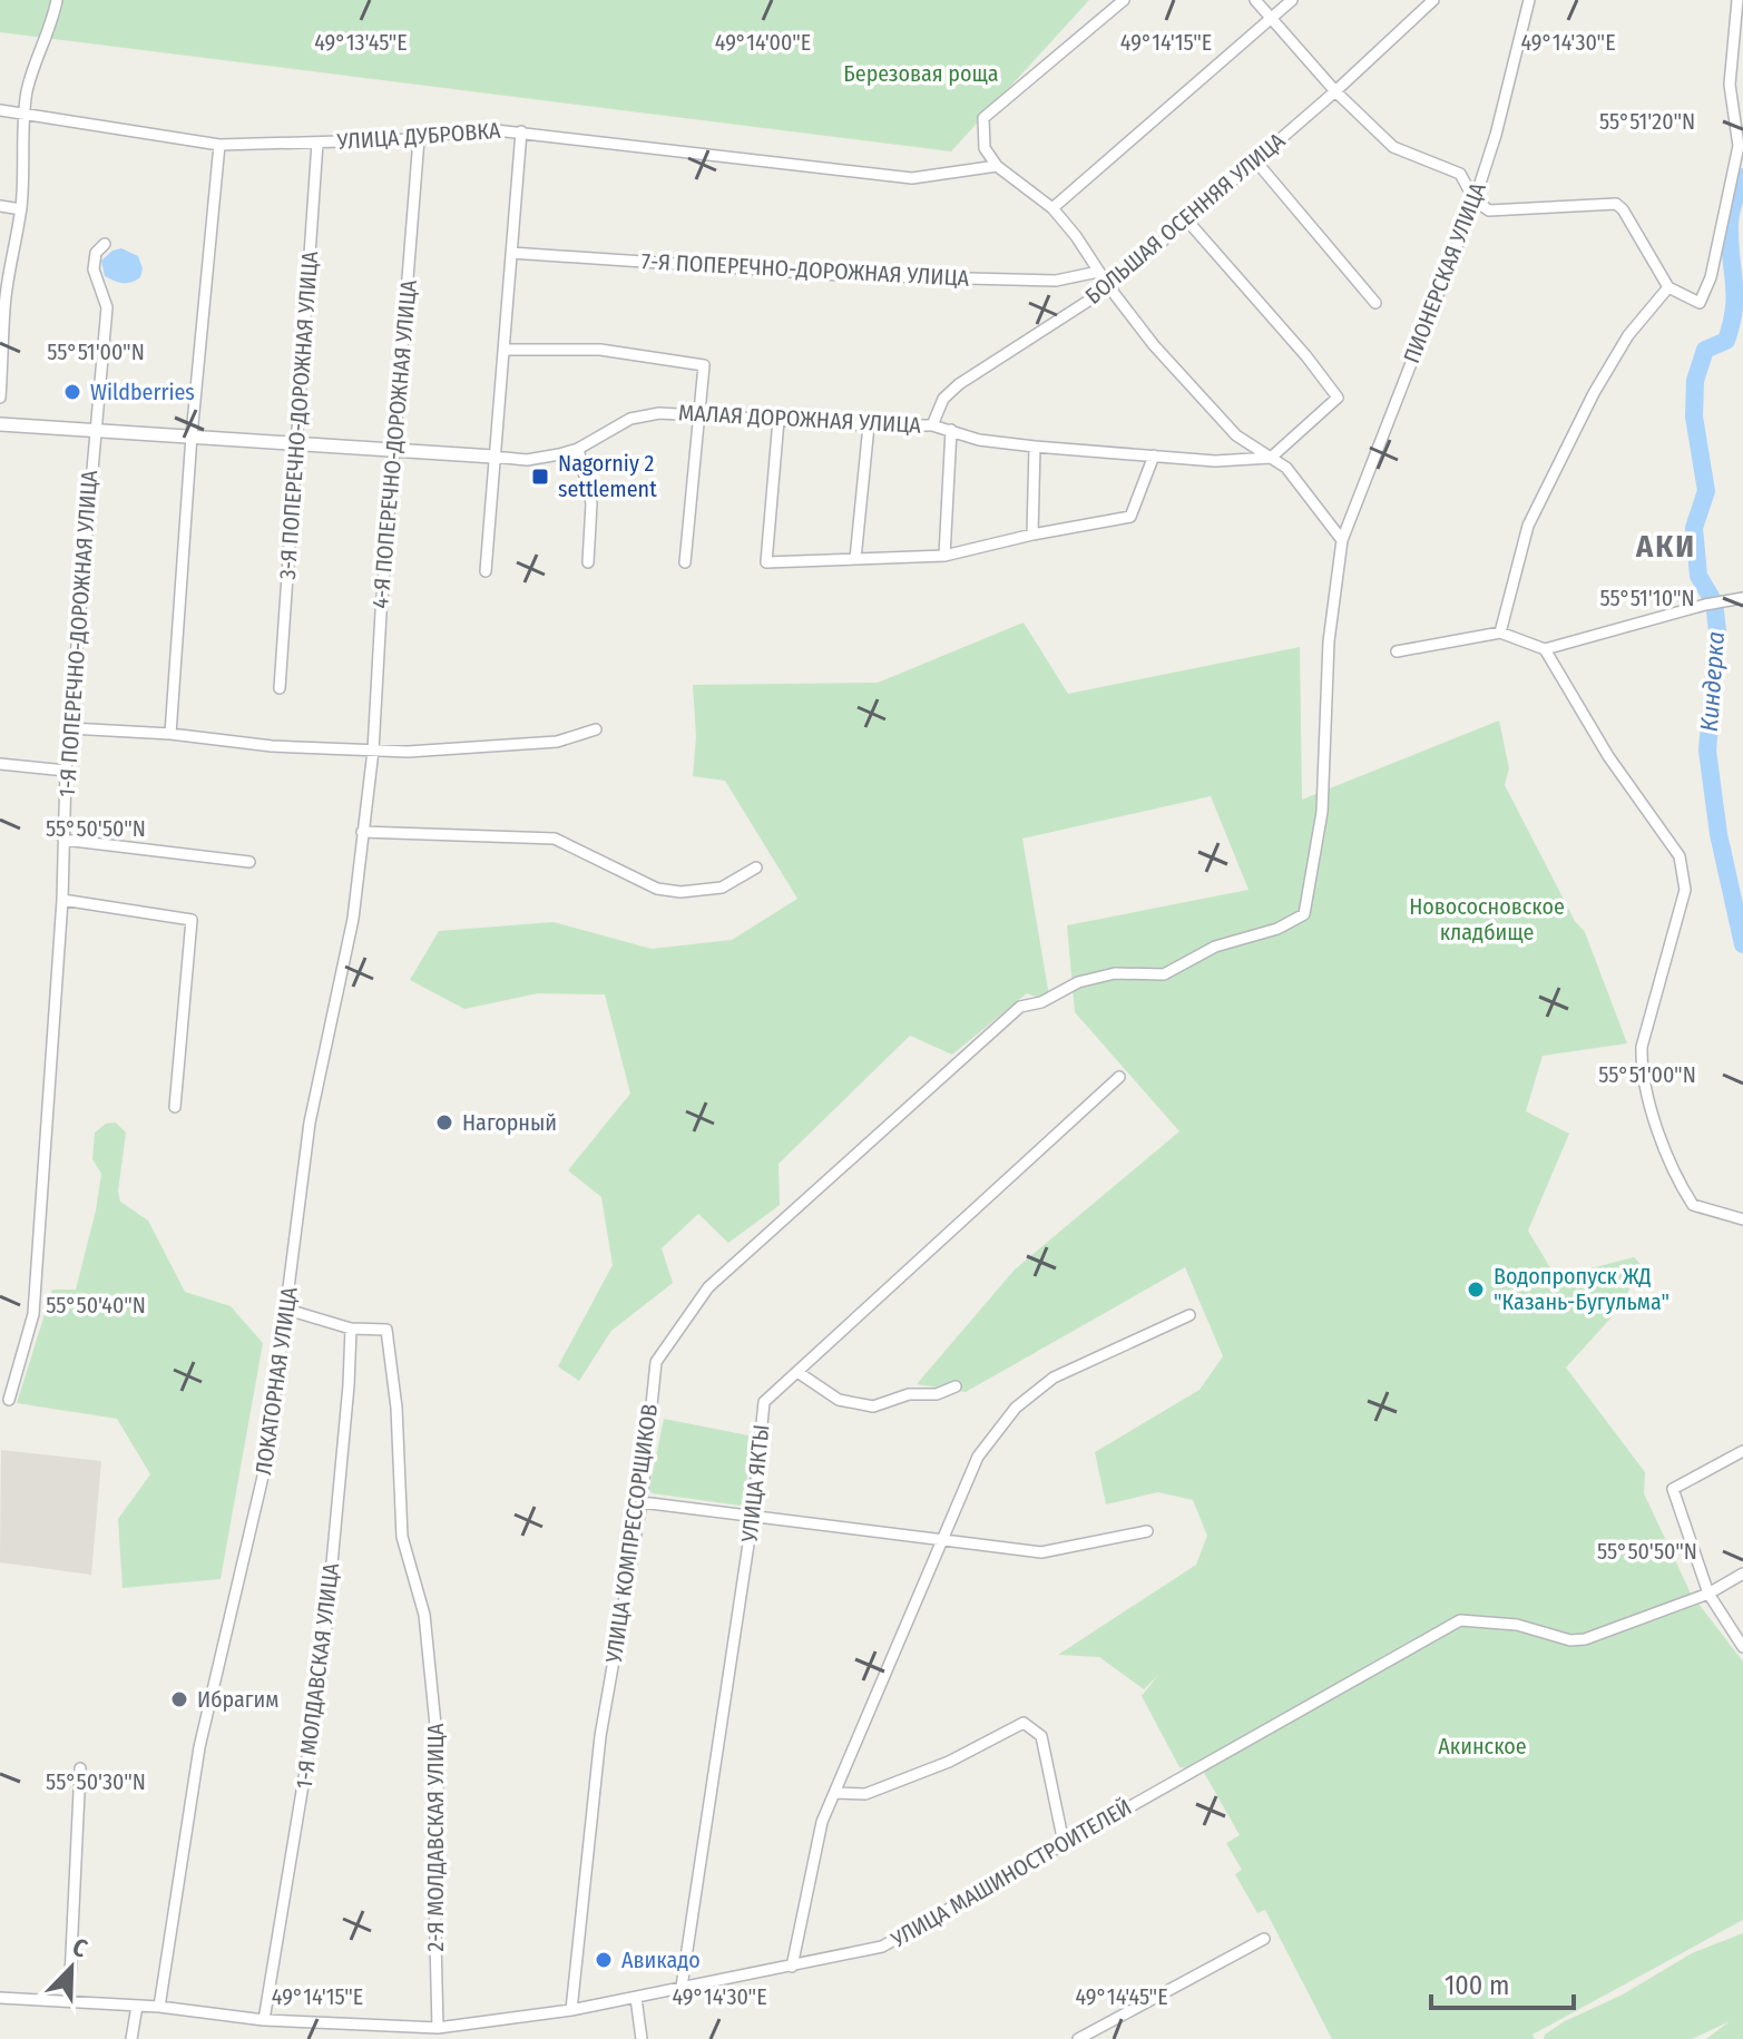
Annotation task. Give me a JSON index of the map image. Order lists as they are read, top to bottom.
{
  "streets": {
    "street": [
      "УЛИЦА ДУБРОВКА",
      "БОЛЬШАЯ ОСЕННЯЯ УЛИЦА",
      "7-Я ПОПЕРЕЧНО-ДОРОЖНАЯ УЛИЦА",
      "ПИОНЕРСКАЯ УЛИЦА",
      "3-Я ПОПЕРЕЧНО-ДОРОЖНАЯ УЛИЦА",
      "МАЛАЯ ДОРОЖНАЯ УЛИЦА",
      "4-Я ПОПЕРЕЧНО-ДОРОЖНАЯ УЛИЦА",
      "1-Я ПОПЕРЕЧНО-ДОРОЖНАЯ УЛИЦА",
      "ЛОКАТОРНАЯ УЛИЦА",
      "УЛИЦА ЯКТЫ",
      "УЛИЦА КОМПРЕССОРЩИКОВ",
      "1-Я МОЛДАВСКАЯ УЛИЦА",
      "2-Я МОЛДАВСКАЯ УЛИЦА",
      "УЛИЦА МАШИНОСТРОИТЕЛЕЙ"
    ]
  },
  "crossings": [
    ["УЛИЦА ДУБРОВКА", "3-Я ПОПЕРЕЧНО-ДОРОЖНАЯ УЛИЦА"],
    ["УЛИЦА ДУБРОВКА", "4-Я ПОПЕРЕЧНО-ДОРОЖНАЯ УЛИЦА"],
    ["БОЛЬШАЯ ОСЕННЯЯ УЛИЦА", "МАЛАЯ ДОРОЖНАЯ УЛИЦА"],
    ["ПИОНЕРСКАЯ УЛИЦА", "УЛИЦА КОМПРЕССОРЩИКОВ"],
    ["4-Я ПОПЕРЕЧНО-ДОРОЖНАЯ УЛИЦА", "ЛОКАТОРНАЯ УЛИЦА"],
    ["ЛОКАТОРНАЯ УЛИЦА", "УЛИЦА МАШИНОСТРОИТЕЛЕЙ"],
    ["УЛИЦА ЯКТЫ", "УЛИЦА МАШИНОСТРОИТЕЛЕЙ"],
    ["УЛИЦА КОМПРЕССОРЩИКОВ", "УЛИЦА МАШИНОСТРОИТЕЛЕЙ"],
    ["1-Я МОЛДАВСКАЯ УЛИЦА", "2-Я МОЛДАВСКАЯ УЛИЦА"],
    ["1-Я МОЛДАВСКАЯ УЛИЦА", "УЛИЦА МАШИНОСТРОИТЕЛЕЙ"],
    ["2-Я МОЛДАВСКАЯ УЛИЦА", "УЛИЦА МАШИНОСТРОИТЕЛЕЙ"]
  ],
  "districts": ["АКИ"],
  "water": ["Киндерка"],
  "parks": ["Березовая роща", "Новососновское кладбище", "Акинское"],
  "places": {
    "other": [
      "Wildberries",
      "Нагорный",
      "Водопропуск ЖД \"Казань-Бугульма\"",
      "Ибрагим",
      "Авикадо"
    ],
    "transit": ["Nagorniy 2 settlement"]
  },
  "scale_bar": "100 m",
  "north": "top right",
  "coordinates": [
    "49°13'45\"E",
    "49°14'00\"E",
    "49°14'15\"E",
    "49°14'30\"E",
    "55°51'20\"N",
    "55°51'00\"N",
    "55°51'10\"N",
    "55°50'50\"N",
    "55°50'40\"N",
    "55°50'30\"N",
    "49°14'45\"E"
  ]
}
